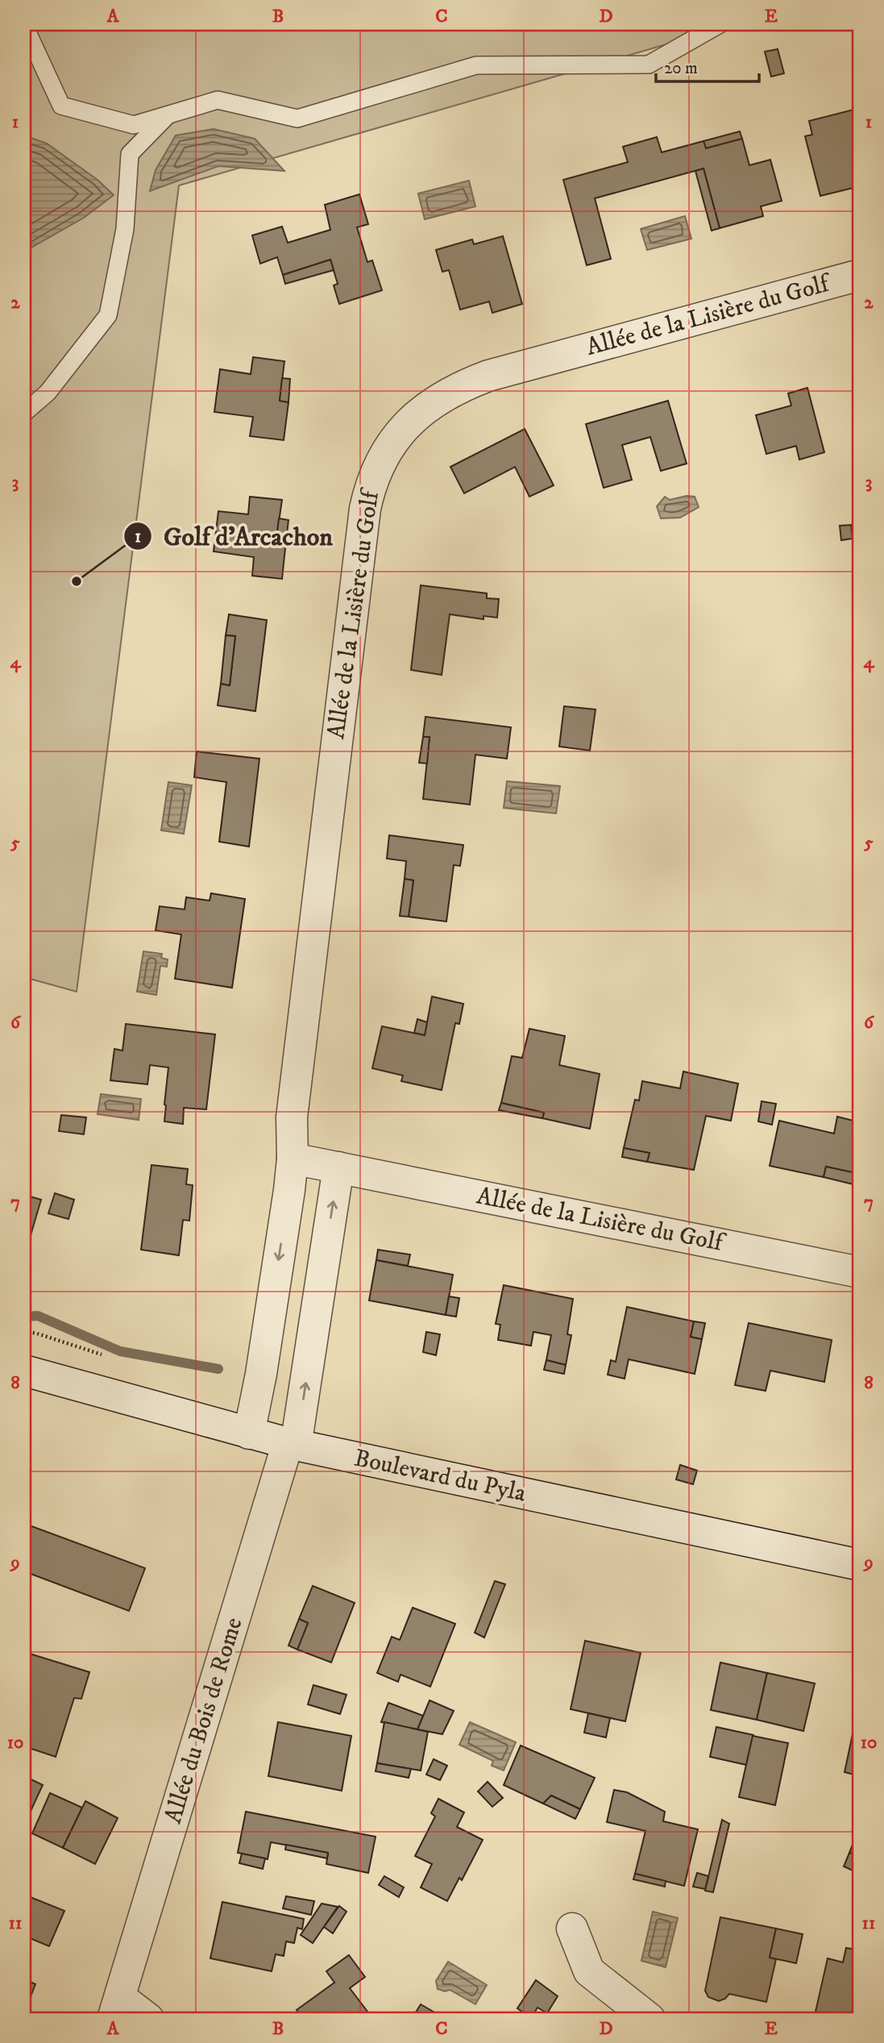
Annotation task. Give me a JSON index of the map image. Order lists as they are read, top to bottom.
{
  "streets": {
    "street": ["Allée de la Lisière du Golf", "Boulevard du Pyla", "Allée du Bois de Rome"]
  },
  "crossings": [
    ["Allée de la Lisière du Golf", "Boulevard du Pyla"],
    ["Boulevard du Pyla", "Allée du Bois de Rome"]
  ],
  "places": ["Golf d'Arcachon"],
  "scale_bar": "20 m",
  "grid": {
    "columns": [
      "A",
      "B",
      "C",
      "D",
      "E"
    ],
    "rows": [
      "1",
      "2",
      "3",
      "4",
      "5",
      "6",
      "7",
      "8",
      "9",
      "10",
      "11"
    ]
  }
}
